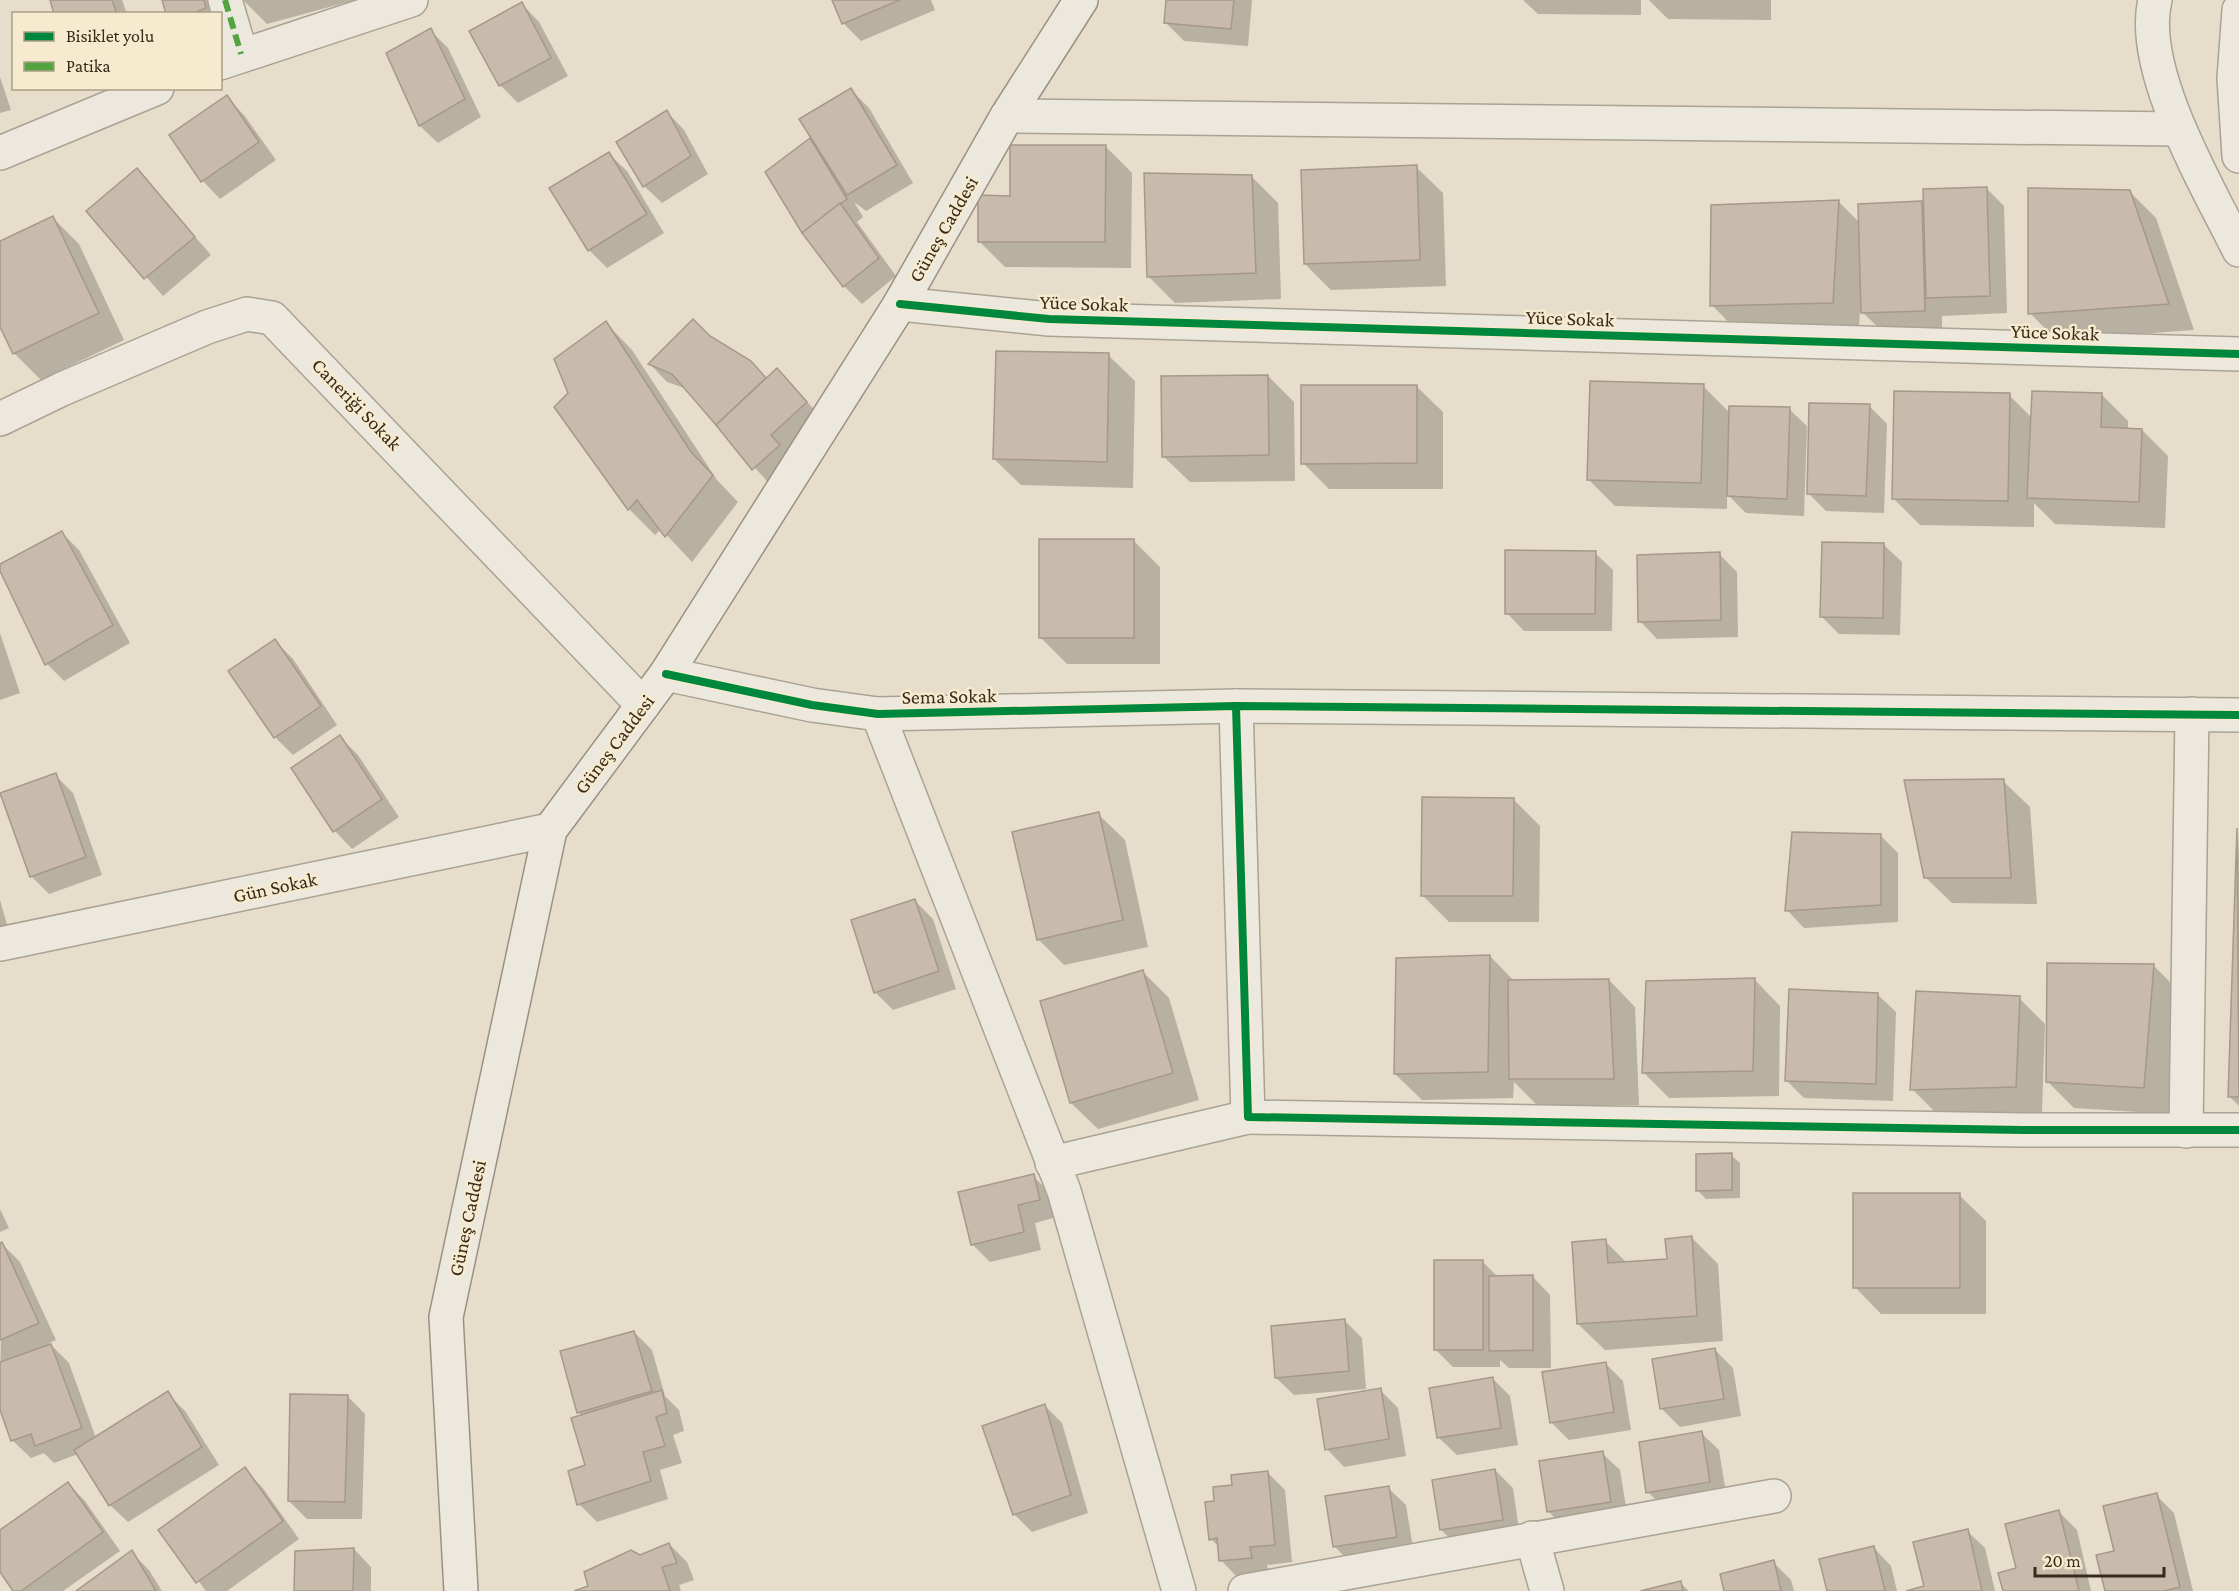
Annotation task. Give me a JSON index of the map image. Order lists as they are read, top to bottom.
{
  "streets": {
    "street": [
      "Güneş Caddesi",
      "Yüce Sokak",
      "Caneriği Sokak",
      "Sema Sokak",
      "Gün Sokak"
    ]
  },
  "crossings": [
    ["Güneş Caddesi", "Yüce Sokak"],
    ["Güneş Caddesi", "Caneriği Sokak"],
    ["Güneş Caddesi", "Sema Sokak"],
    ["Güneş Caddesi", "Gün Sokak"]
  ],
  "legend": ["Bisiklet yolu", "Patika"],
  "scale_bar": "20 m"
}
